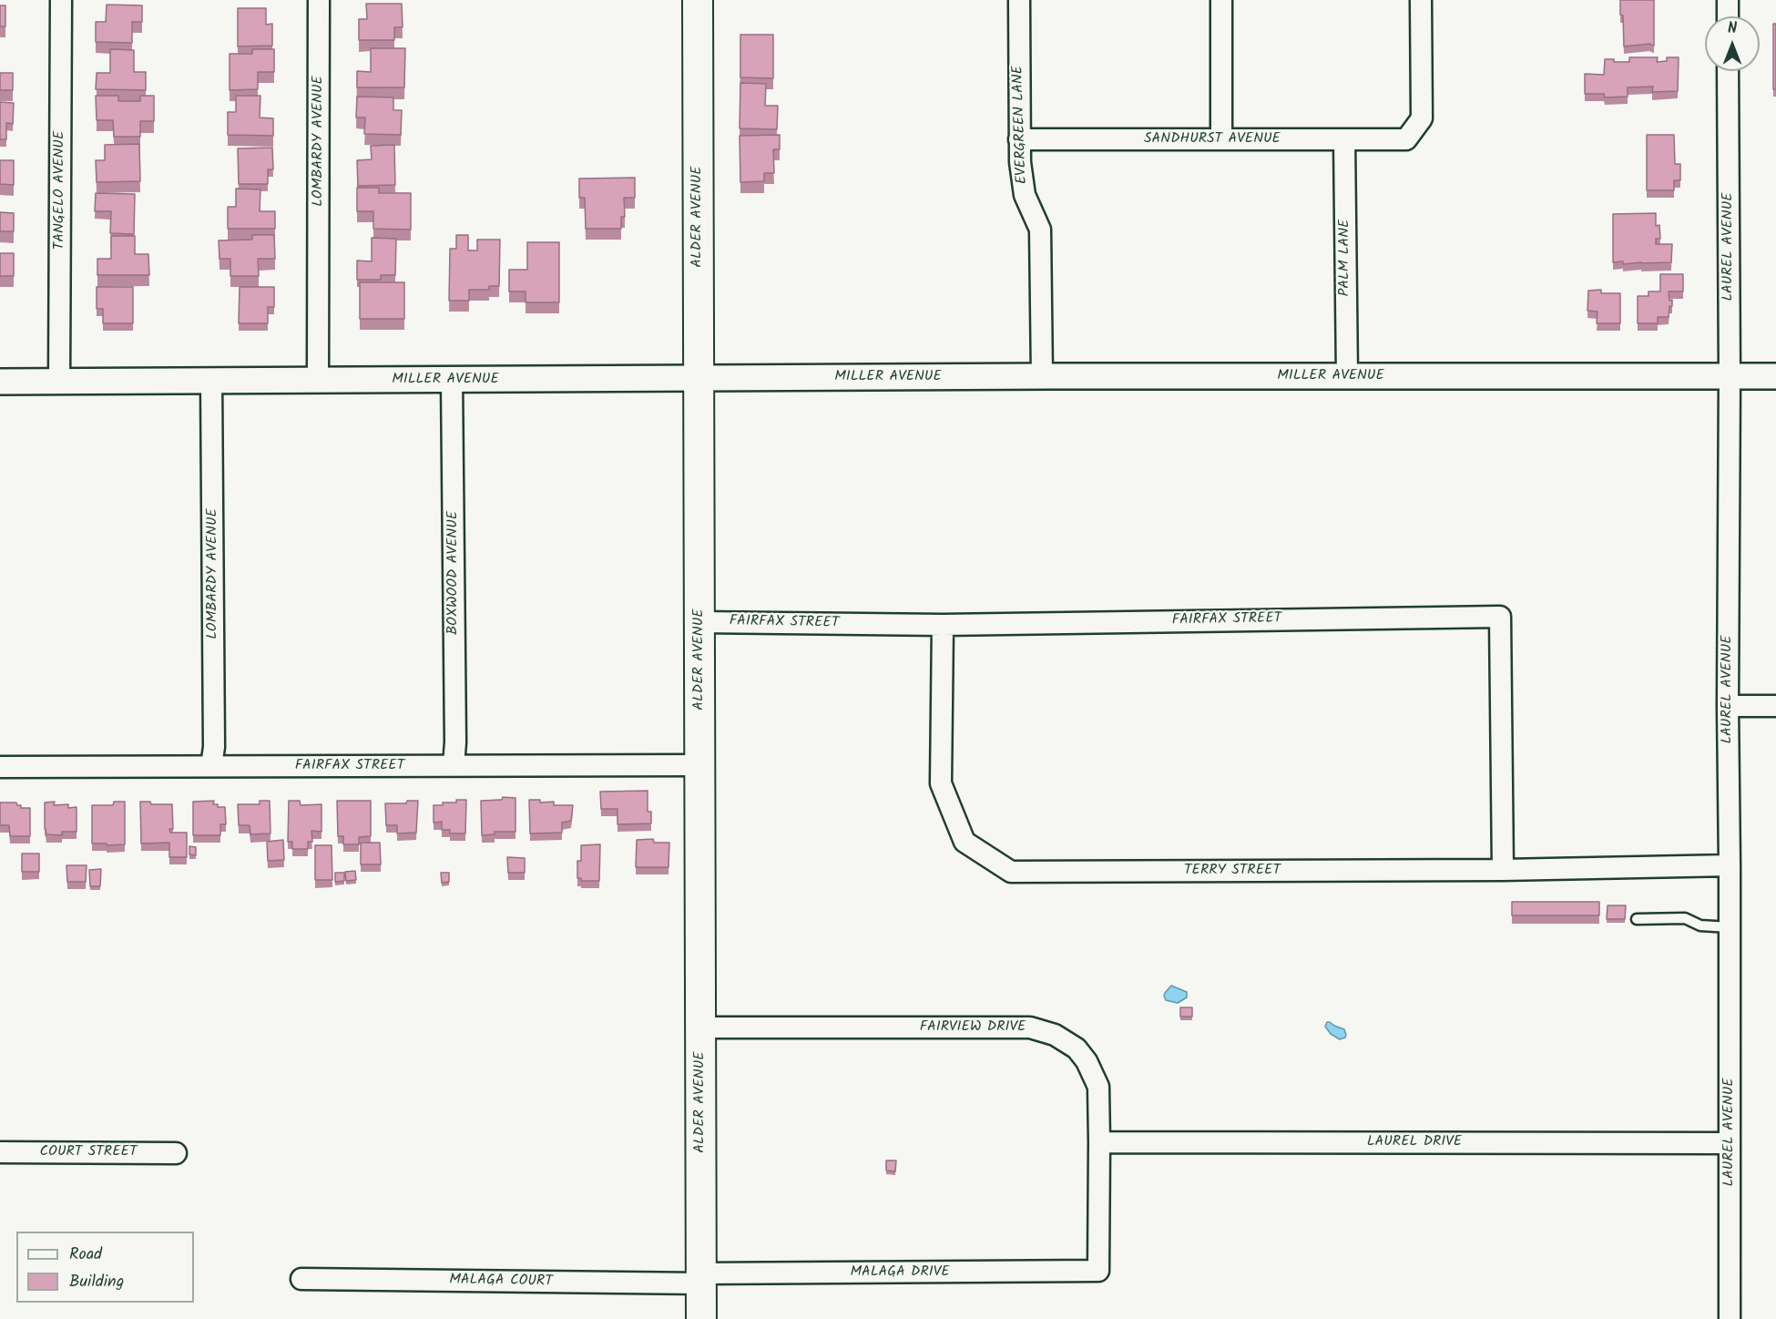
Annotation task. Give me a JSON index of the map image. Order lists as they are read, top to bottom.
{
  "streets": {
    "main road": ["ALDER AVENUE"],
    "street": [
      "EVERGREEN LANE",
      "SANDHURST AVENUE",
      "LOMBARDY AVENUE",
      "TANGELO AVENUE",
      "LAUREL AVENUE",
      "PALM LANE",
      "MILLER AVENUE",
      "BOXWOOD AVENUE",
      "FAIRFAX STREET",
      "TERRY STREET",
      "FAIRVIEW DRIVE",
      "LAUREL DRIVE",
      "COURT STREET",
      "MALAGA DRIVE",
      "MALAGA COURT"
    ]
  },
  "crossings": [
    ["EVERGREEN LANE", "SANDHURST AVENUE"],
    ["EVERGREEN LANE", "MILLER AVENUE"],
    ["SANDHURST AVENUE", "PALM LANE"],
    ["LOMBARDY AVENUE", "MILLER AVENUE"],
    ["LOMBARDY AVENUE", "FAIRFAX STREET"],
    ["TANGELO AVENUE", "MILLER AVENUE"],
    ["ALDER AVENUE", "MILLER AVENUE"],
    ["ALDER AVENUE", "FAIRFAX STREET"],
    ["ALDER AVENUE", "FAIRVIEW DRIVE"],
    ["ALDER AVENUE", "MALAGA DRIVE"],
    ["ALDER AVENUE", "MALAGA COURT"],
    ["LAUREL AVENUE", "MILLER AVENUE"],
    ["LAUREL AVENUE", "TERRY STREET"],
    ["LAUREL AVENUE", "LAUREL DRIVE"],
    ["PALM LANE", "MILLER AVENUE"],
    ["MILLER AVENUE", "BOXWOOD AVENUE"],
    ["BOXWOOD AVENUE", "FAIRFAX STREET"],
    ["FAIRFAX STREET", "TERRY STREET"],
    ["FAIRVIEW DRIVE", "LAUREL DRIVE"],
    ["FAIRVIEW DRIVE", "MALAGA DRIVE"],
    ["MALAGA DRIVE", "MALAGA COURT"]
  ],
  "legend": ["Road", "Building"],
  "north": "top"
}
